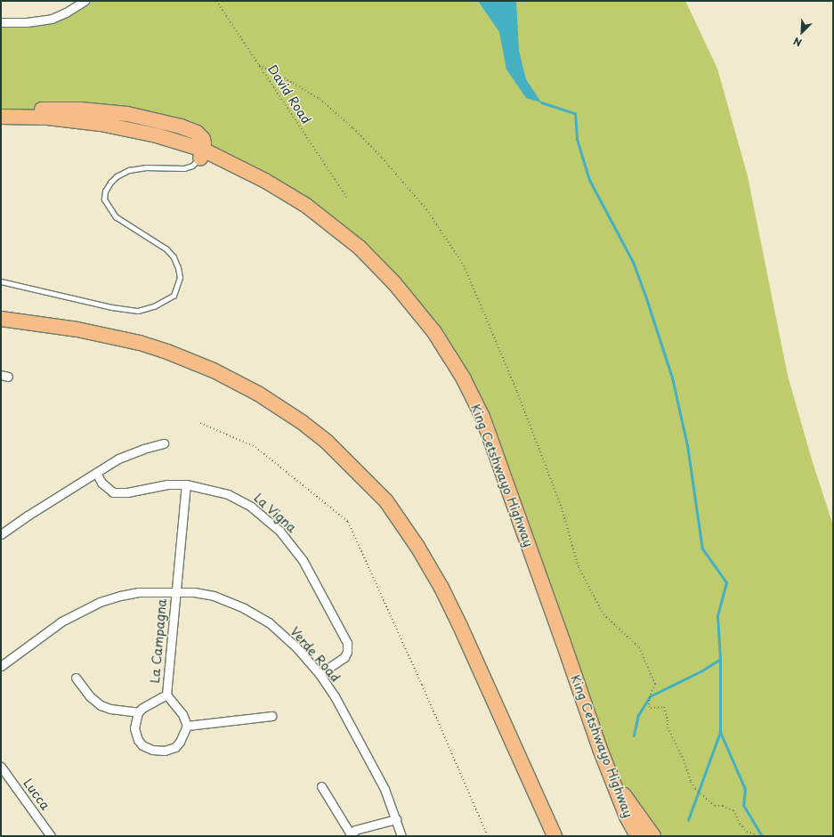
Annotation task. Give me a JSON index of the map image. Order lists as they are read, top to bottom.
{
  "streets": {
    "highway": ["King Cetshwayo Highway"],
    "street": [
      "La Vigna",
      "La Campagna",
      "Verde Road",
      "Lucca"
    ],
    "path": ["David Road"]
  },
  "crossings": [
    ["La Vigna", "La Campagna"],
    ["La Vigna", "Verde Road"],
    ["La Campagna", "Verde Road"]
  ],
  "north": "bottom left"
}
